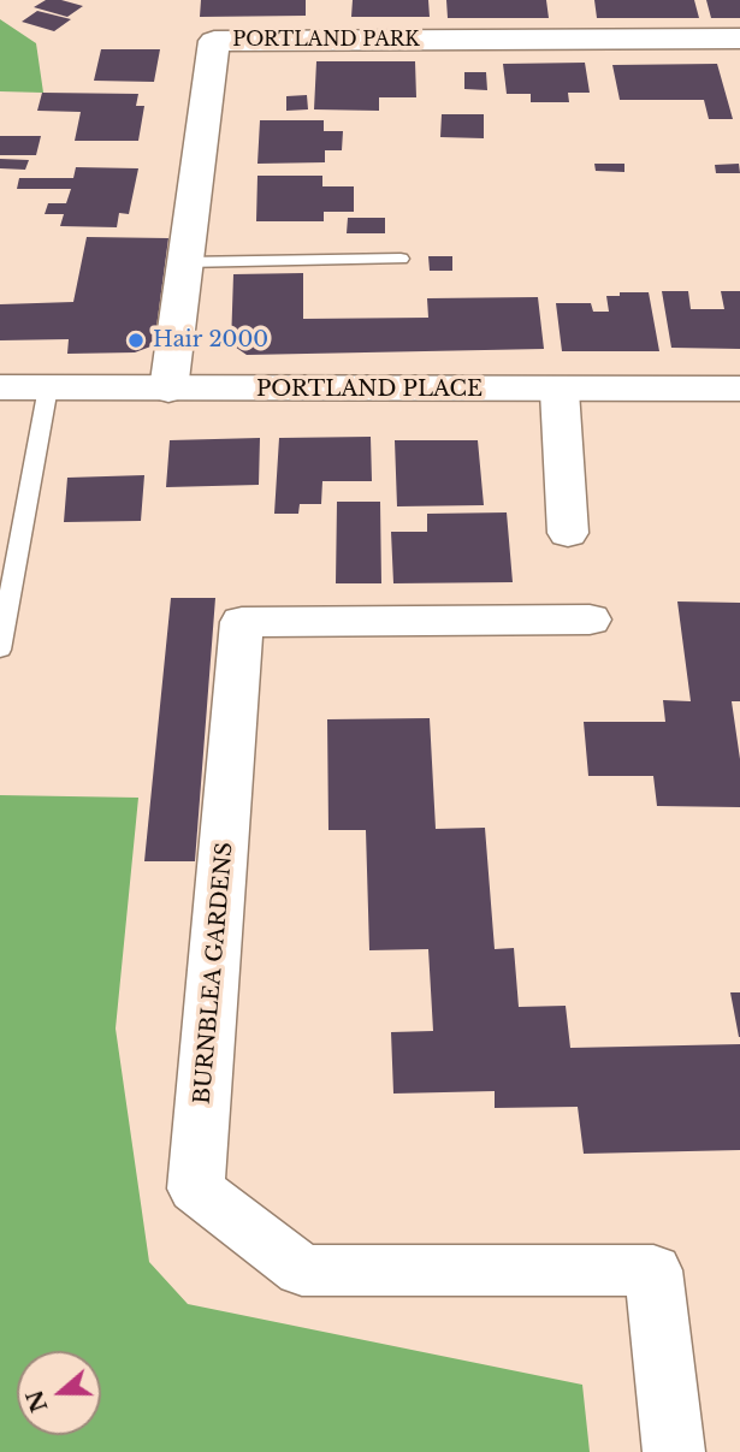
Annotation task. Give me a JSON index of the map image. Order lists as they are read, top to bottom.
{
  "streets": {
    "street": ["PORTLAND PARK", "PORTLAND PLACE", "BURNBLEA GARDENS"]
  },
  "crossings": [
    ["PORTLAND PARK", "PORTLAND PLACE"]
  ],
  "places": ["Hair 2000"],
  "north": "left"
}
